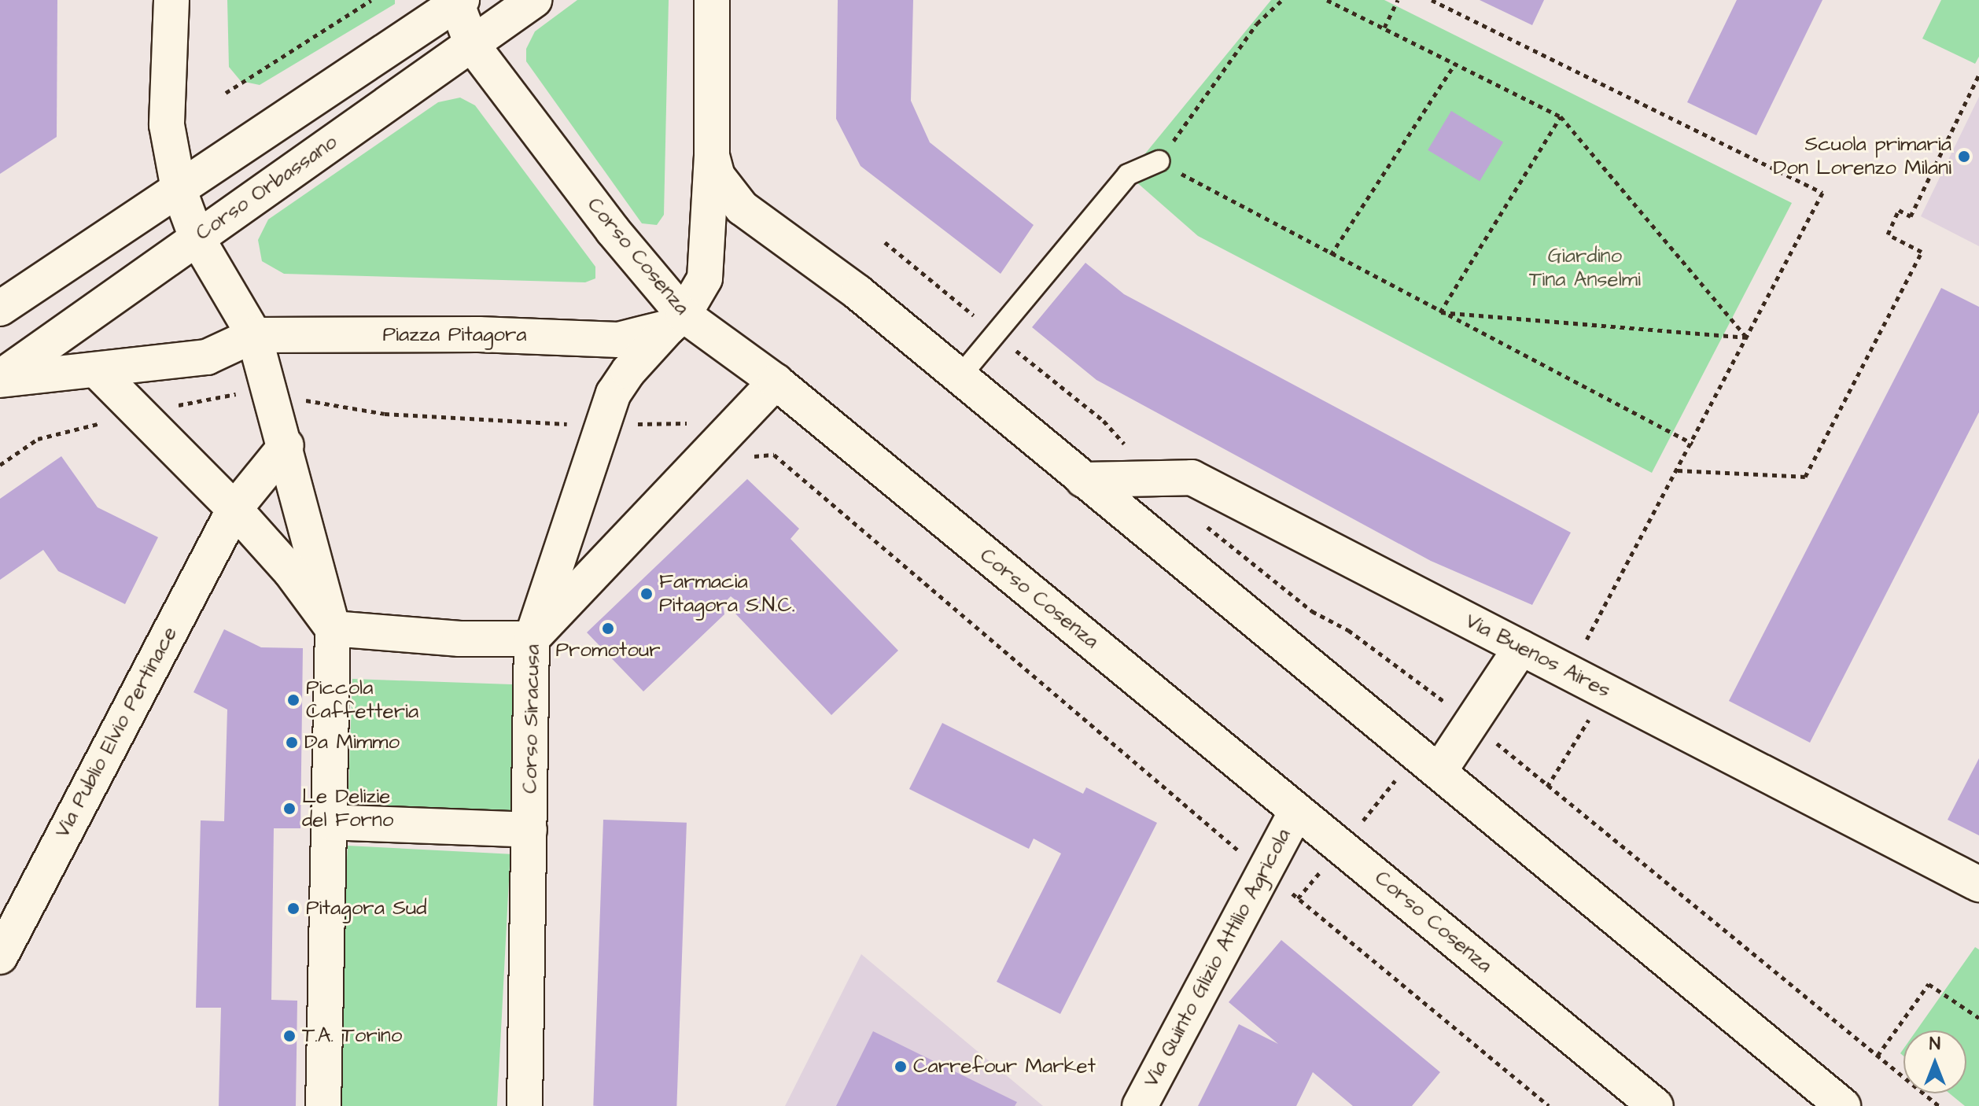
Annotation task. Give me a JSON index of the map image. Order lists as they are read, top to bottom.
{
  "streets": {
    "street": [
      "Corso Orbassano",
      "Corso Cosenza",
      "Piazza Pitagora",
      "Via Buenos Aires",
      "Corso Siracusa",
      "Via Publio Elvio Pertinace",
      "Via Quinto Glizio Attilio Agricola"
    ]
  },
  "crossings": [
    ["Corso Orbassano", "Corso Cosenza"],
    ["Corso Orbassano", "Piazza Pitagora"],
    ["Corso Cosenza", "Piazza Pitagora"],
    ["Corso Cosenza", "Corso Siracusa"],
    ["Corso Cosenza", "Via Quinto Glizio Attilio Agricola"],
    ["Piazza Pitagora", "Corso Siracusa"]
  ],
  "parks": ["Giardino Tina Anselmi"],
  "places": [
    "Scuola primaria Don Lorenzo Milani",
    "Farmacia Pitagora S.N.C.",
    "Promotour",
    "Piccola Caffetteria",
    "Da Mimmo",
    "Le Delizie del Forno",
    "Pitagora Sud",
    "T.A. Torino",
    "Carrefour Market"
  ],
  "north": "top"
}
